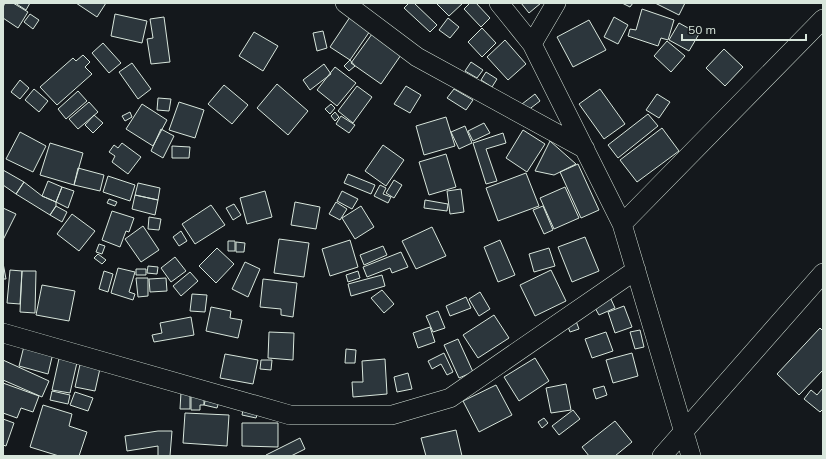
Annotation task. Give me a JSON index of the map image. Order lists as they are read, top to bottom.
{
  "scale_bar": "50 m"
}
